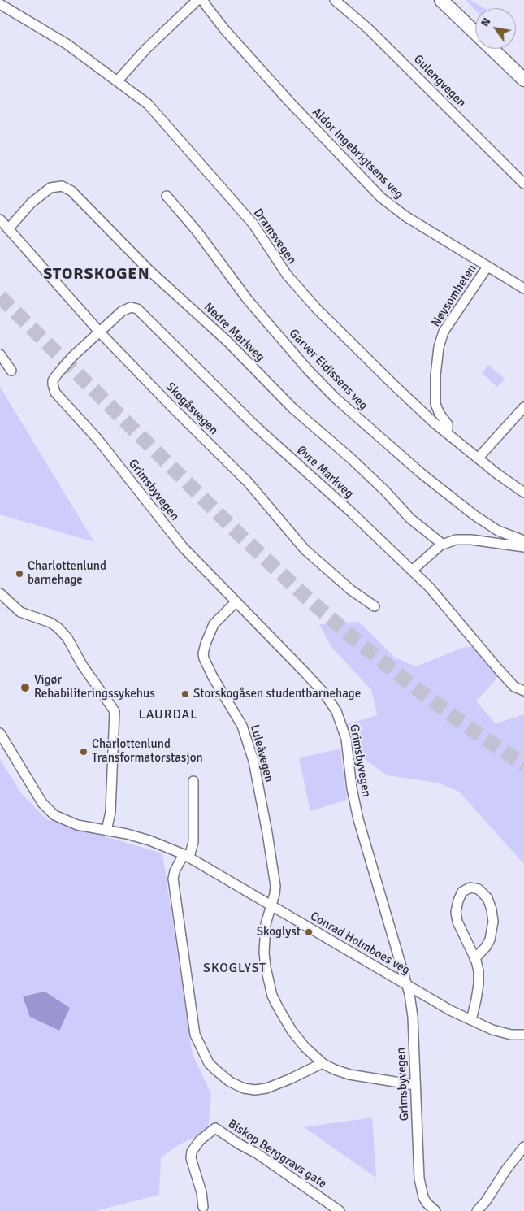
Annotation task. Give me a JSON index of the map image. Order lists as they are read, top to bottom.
{
  "streets": {
    "street": [
      "Gulengvegen",
      "Aldor Ingebrigtsens veg",
      "Dramsvegen",
      "Nøysomheten",
      "Nedre Markveg",
      "Garver Eidissens veg",
      "Skogåsvegen",
      "Øvre Markveg",
      "Grimsbyvegen",
      "Luleåvegen",
      "Conrad Holmboes veg",
      "Biskop Berggravs gate"
    ]
  },
  "crossings": [
    ["Aldor Ingebrigtsens veg", "Nøysomheten"],
    ["Dramsvegen", "Nøysomheten"],
    ["Nedre Markveg", "Skogåsvegen"],
    ["Skogåsvegen", "Øvre Markveg"],
    ["Skogåsvegen", "Grimsbyvegen"],
    ["Øvre Markveg", "Grimsbyvegen"],
    ["Grimsbyvegen", "Luleåvegen"],
    ["Grimsbyvegen", "Conrad Holmboes veg"],
    ["Luleåvegen", "Conrad Holmboes veg"]
  ],
  "districts": ["STORSKOGEN", "LAURDAL", "SKOGLYST"],
  "places": [
    "Charlottenlund barnehage",
    "Vigør Rehabiliteringssykehus",
    "Storskogåsen studentbarnehage",
    "Charlottenlund Transformatorstasjon",
    "Skoglyst"
  ],
  "north": "top left"
}
